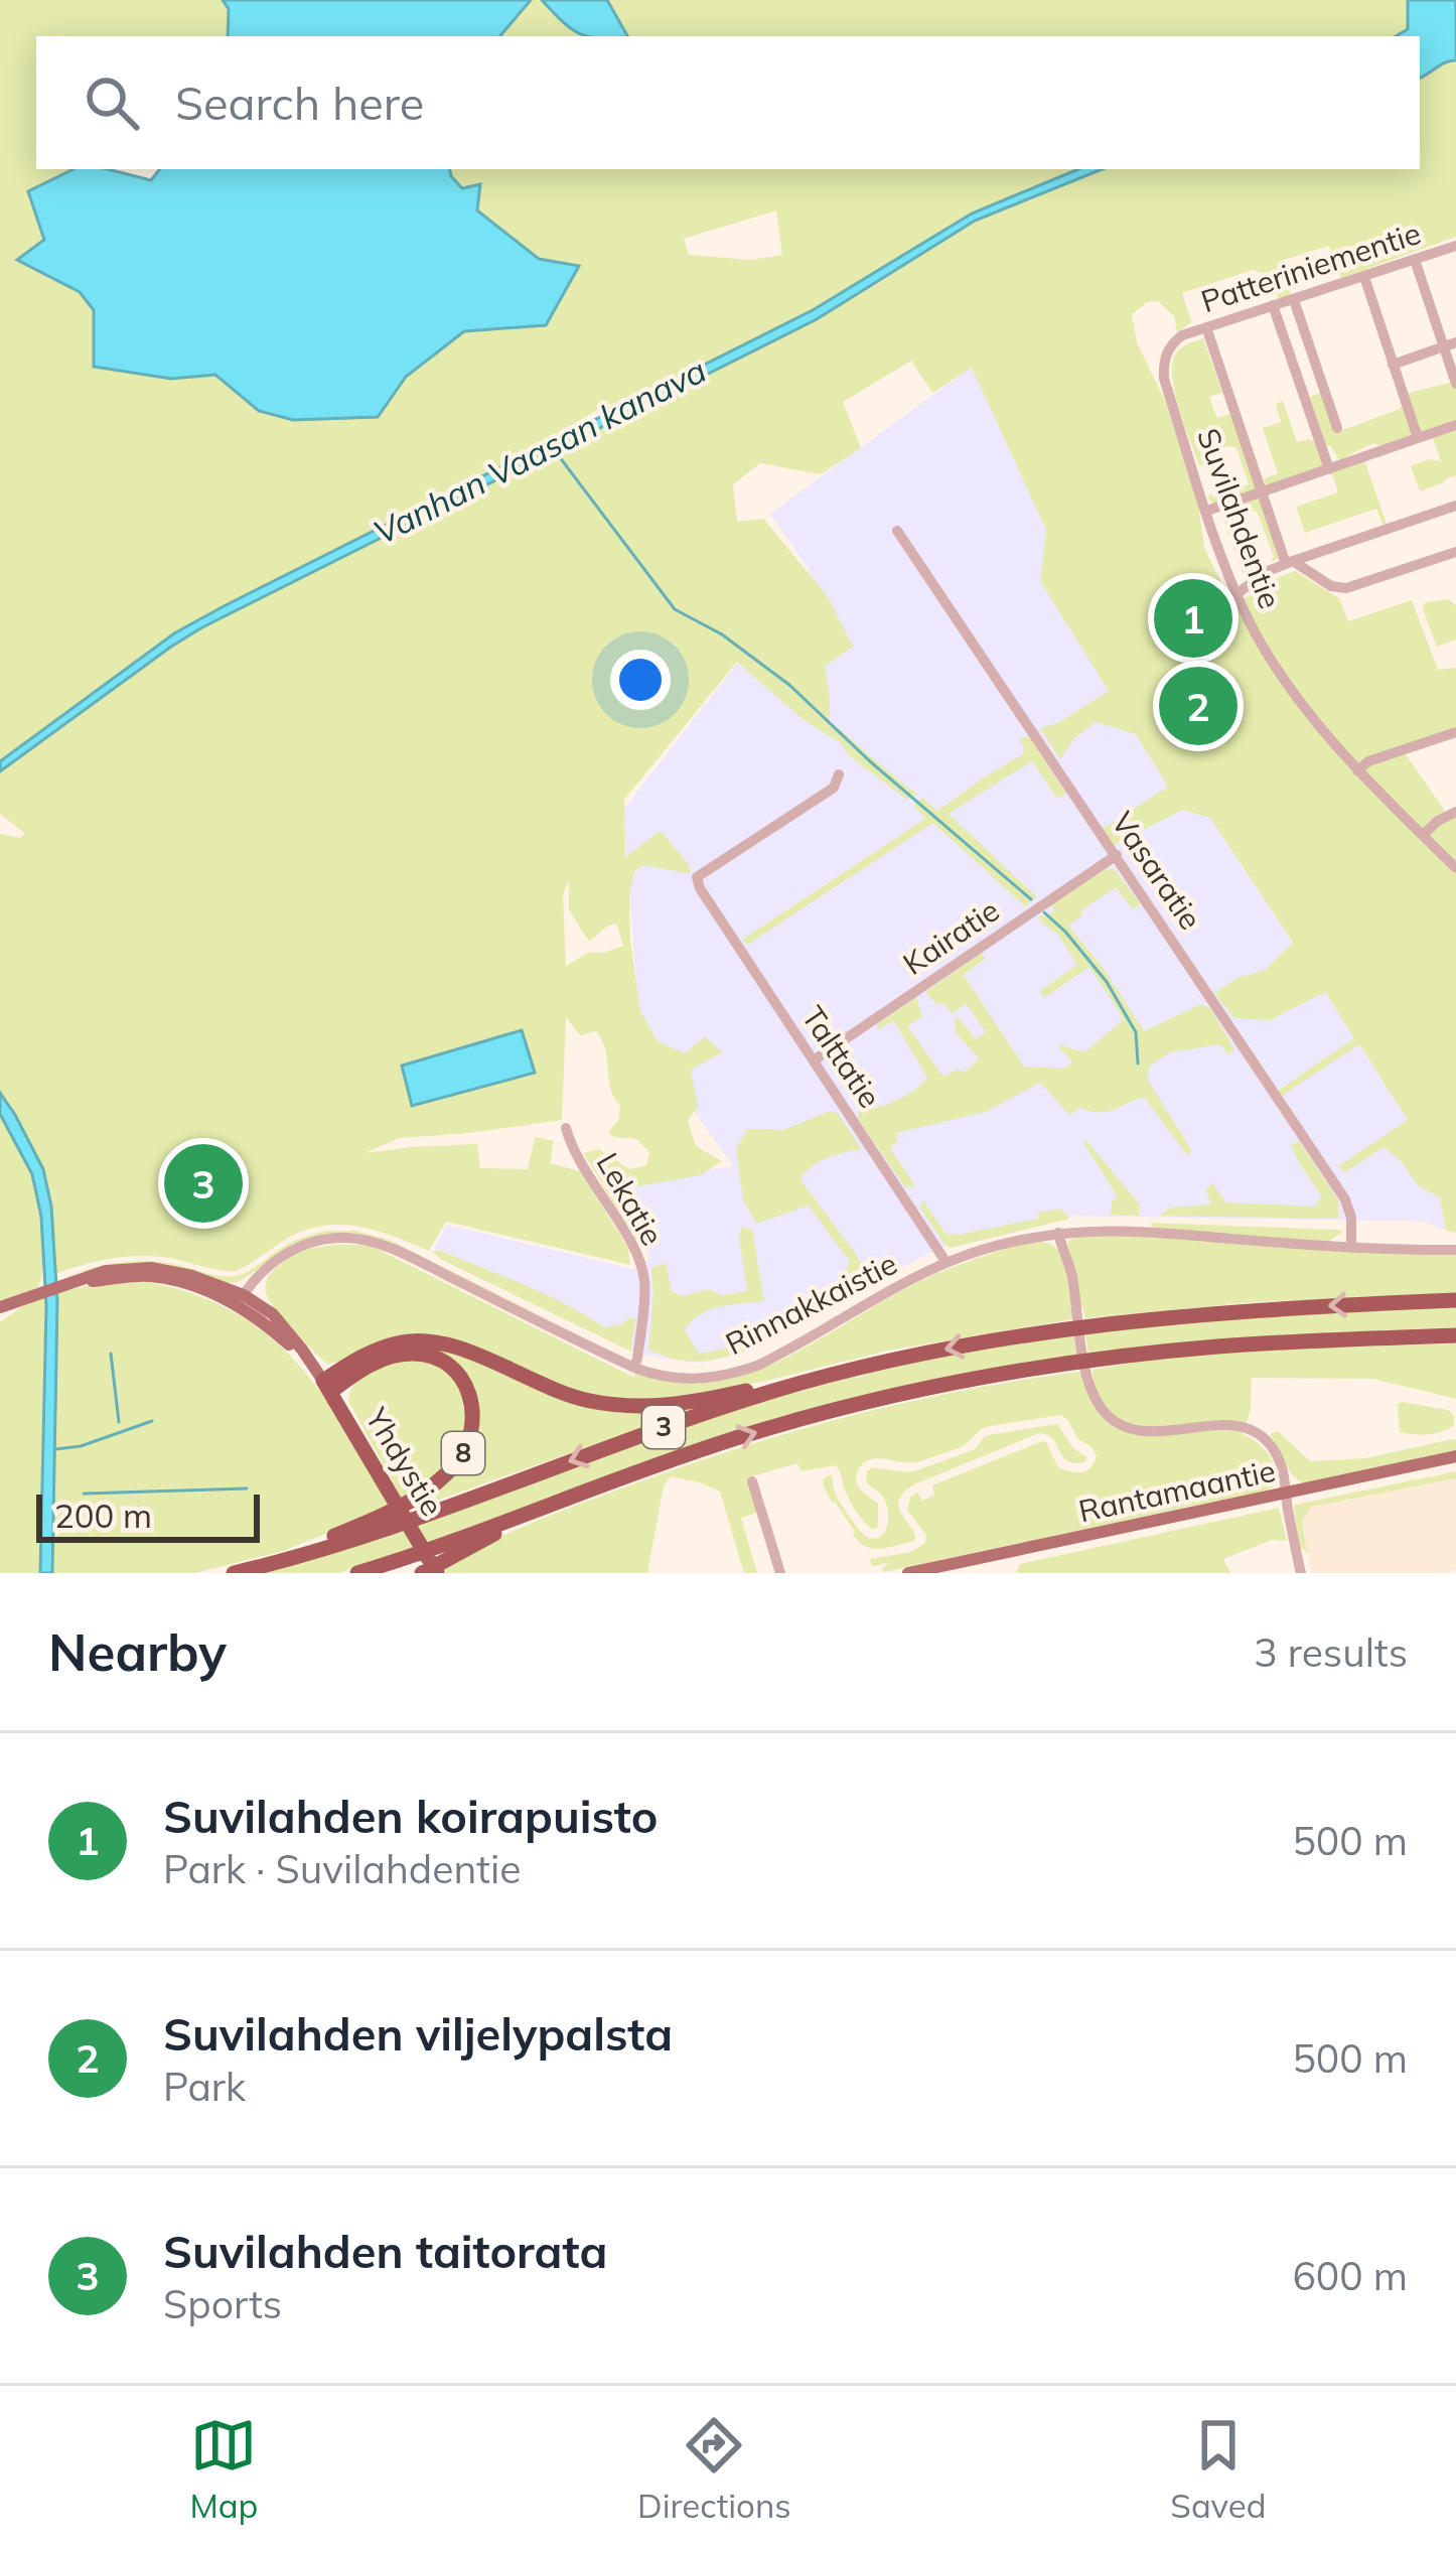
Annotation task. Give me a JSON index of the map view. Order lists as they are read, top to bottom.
{
  "streets": {
    "highway": ["3", "8", "Yhdystie"],
    "main road": ["Rantamaantie"],
    "street": [
      "Patteriniementie",
      "Suvilahdentie",
      "Vasaratie",
      "Kairatie",
      "Talttatie",
      "Lekatie",
      "Rinnakkaistie"
    ]
  },
  "crossings": [
    ["Patteriniementie", "Suvilahdentie"],
    ["Vasaratie", "Kairatie"],
    ["Vasaratie", "Rinnakkaistie"],
    ["Kairatie", "Talttatie"],
    ["Talttatie", "Rinnakkaistie"],
    ["Lekatie", "Rinnakkaistie"],
    ["3", "8"],
    ["8", "Yhdystie"]
  ],
  "water": ["Vanhan Vaasan kanava"],
  "scale_bar": "200 m",
  "page": {
    "search": "Search here",
    "pins": ["1", "2", "3"],
    "scale": "200 m",
    "heading": ["Nearby", "3 results"],
    "list": [
      {
        "mark": "1",
        "name": "Suvilahden koirapuisto",
        "note": "Park · Suvilahdentie",
        "value": "500 m"
      },
      {
        "mark": "2",
        "name": "Suvilahden viljelypalsta",
        "note": "Park",
        "value": "500 m"
      },
      {
        "mark": "3",
        "name": "Suvilahden taitorata",
        "note": "Sports",
        "value": "600 m"
      }
    ],
    "nav": ["Map", "Directions", "Saved"]
  }
}
